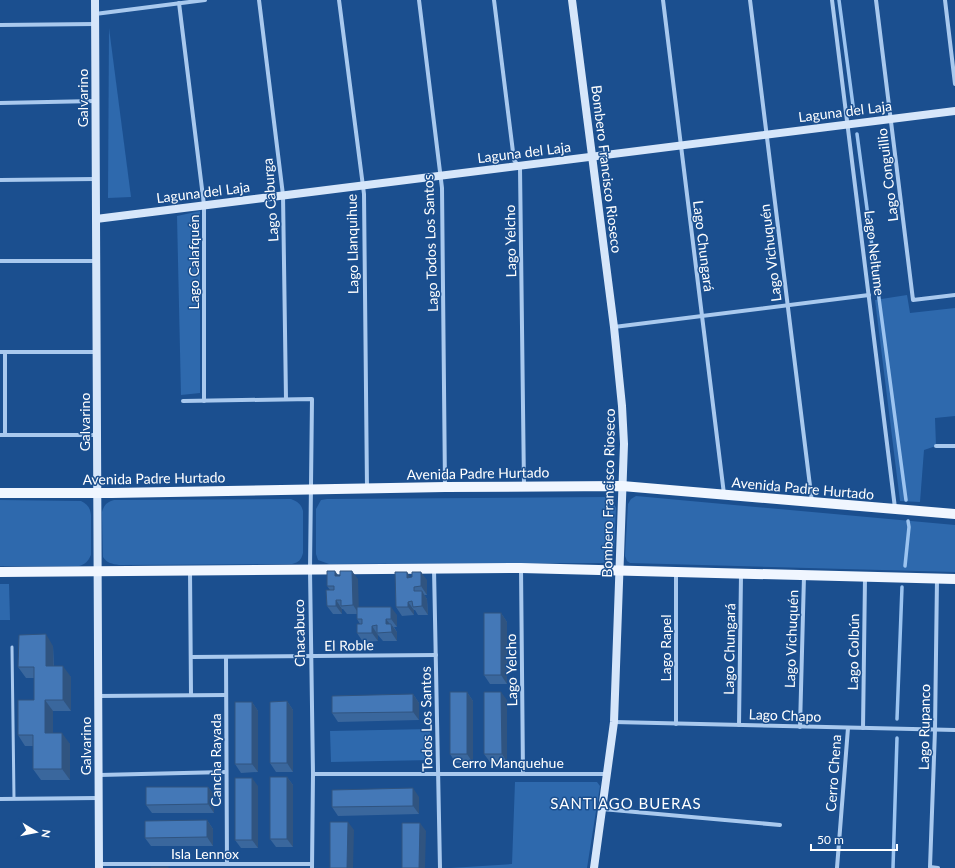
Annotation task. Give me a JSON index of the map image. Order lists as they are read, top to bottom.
{
  "streets": {
    "main road": ["Avenida Padre Hurtado"],
    "street": [
      "Galvarino",
      "Laguna del Laja",
      "Bombero Francisco Rioseco",
      "Lago Conguillio",
      "Lago Caburga",
      "Lago Yelcho",
      "Lago Todos Los Santos",
      "Lago Llanquihue",
      "Lago Chungará",
      "Lago Vichuquén",
      "Lago Neltume",
      "Lago Calafquén",
      "Chacabuco",
      "El Roble",
      "Lago Rapel",
      "Lago Colbún",
      "Lago Chapo",
      "Todos Los Santos",
      "Lago Rupanco",
      "Cancha Rayada",
      "Cerro Manquehue",
      "Cerro Chena",
      "Isla Lennox"
    ]
  },
  "crossings": [
    ["Galvarino", "Laguna del Laja"],
    ["Galvarino", "Avenida Padre Hurtado"],
    ["Galvarino", "Isla Lennox"],
    ["Laguna del Laja", "Bombero Francisco Rioseco"],
    ["Laguna del Laja", "Lago Conguillio"],
    ["Laguna del Laja", "Lago Caburga"],
    ["Laguna del Laja", "Lago Yelcho"],
    ["Laguna del Laja", "Lago Todos Los Santos"],
    ["Laguna del Laja", "Lago Llanquihue"],
    ["Laguna del Laja", "Lago Chungará"],
    ["Laguna del Laja", "Lago Vichuquén"],
    ["Laguna del Laja", "Lago Neltume"],
    ["Laguna del Laja", "Lago Calafquén"],
    ["Bombero Francisco Rioseco", "Avenida Padre Hurtado"],
    ["Bombero Francisco Rioseco", "Lago Chapo"],
    ["Bombero Francisco Rioseco", "Cerro Manquehue"],
    ["Lago Caburga", "Chacabuco"],
    ["Lago Yelcho", "Avenida Padre Hurtado"],
    ["Lago Yelcho", "Cerro Manquehue"],
    ["Lago Todos Los Santos", "Avenida Padre Hurtado"],
    ["Lago Llanquihue", "Avenida Padre Hurtado"],
    ["Lago Chungará", "Avenida Padre Hurtado"],
    ["Lago Chungará", "Lago Chapo"],
    ["Lago Vichuquén", "Avenida Padre Hurtado"],
    ["Lago Vichuquén", "Lago Chapo"],
    ["Lago Neltume", "Avenida Padre Hurtado"],
    ["Avenida Padre Hurtado", "Chacabuco"],
    ["Chacabuco", "El Roble"],
    ["Chacabuco", "Cerro Manquehue"],
    ["Chacabuco", "Isla Lennox"],
    ["El Roble", "Todos Los Santos"],
    ["El Roble", "Cancha Rayada"],
    ["Lago Rapel", "Lago Chapo"],
    ["Lago Colbún", "Lago Chapo"],
    ["Lago Chapo", "Lago Rupanco"],
    ["Lago Chapo", "Cerro Chena"],
    ["Todos Los Santos", "Cerro Manquehue"],
    ["Cancha Rayada", "Isla Lennox"]
  ],
  "districts": ["SANTIAGO BUERAS"],
  "scale_bar": "50 m",
  "north": "right"
}
